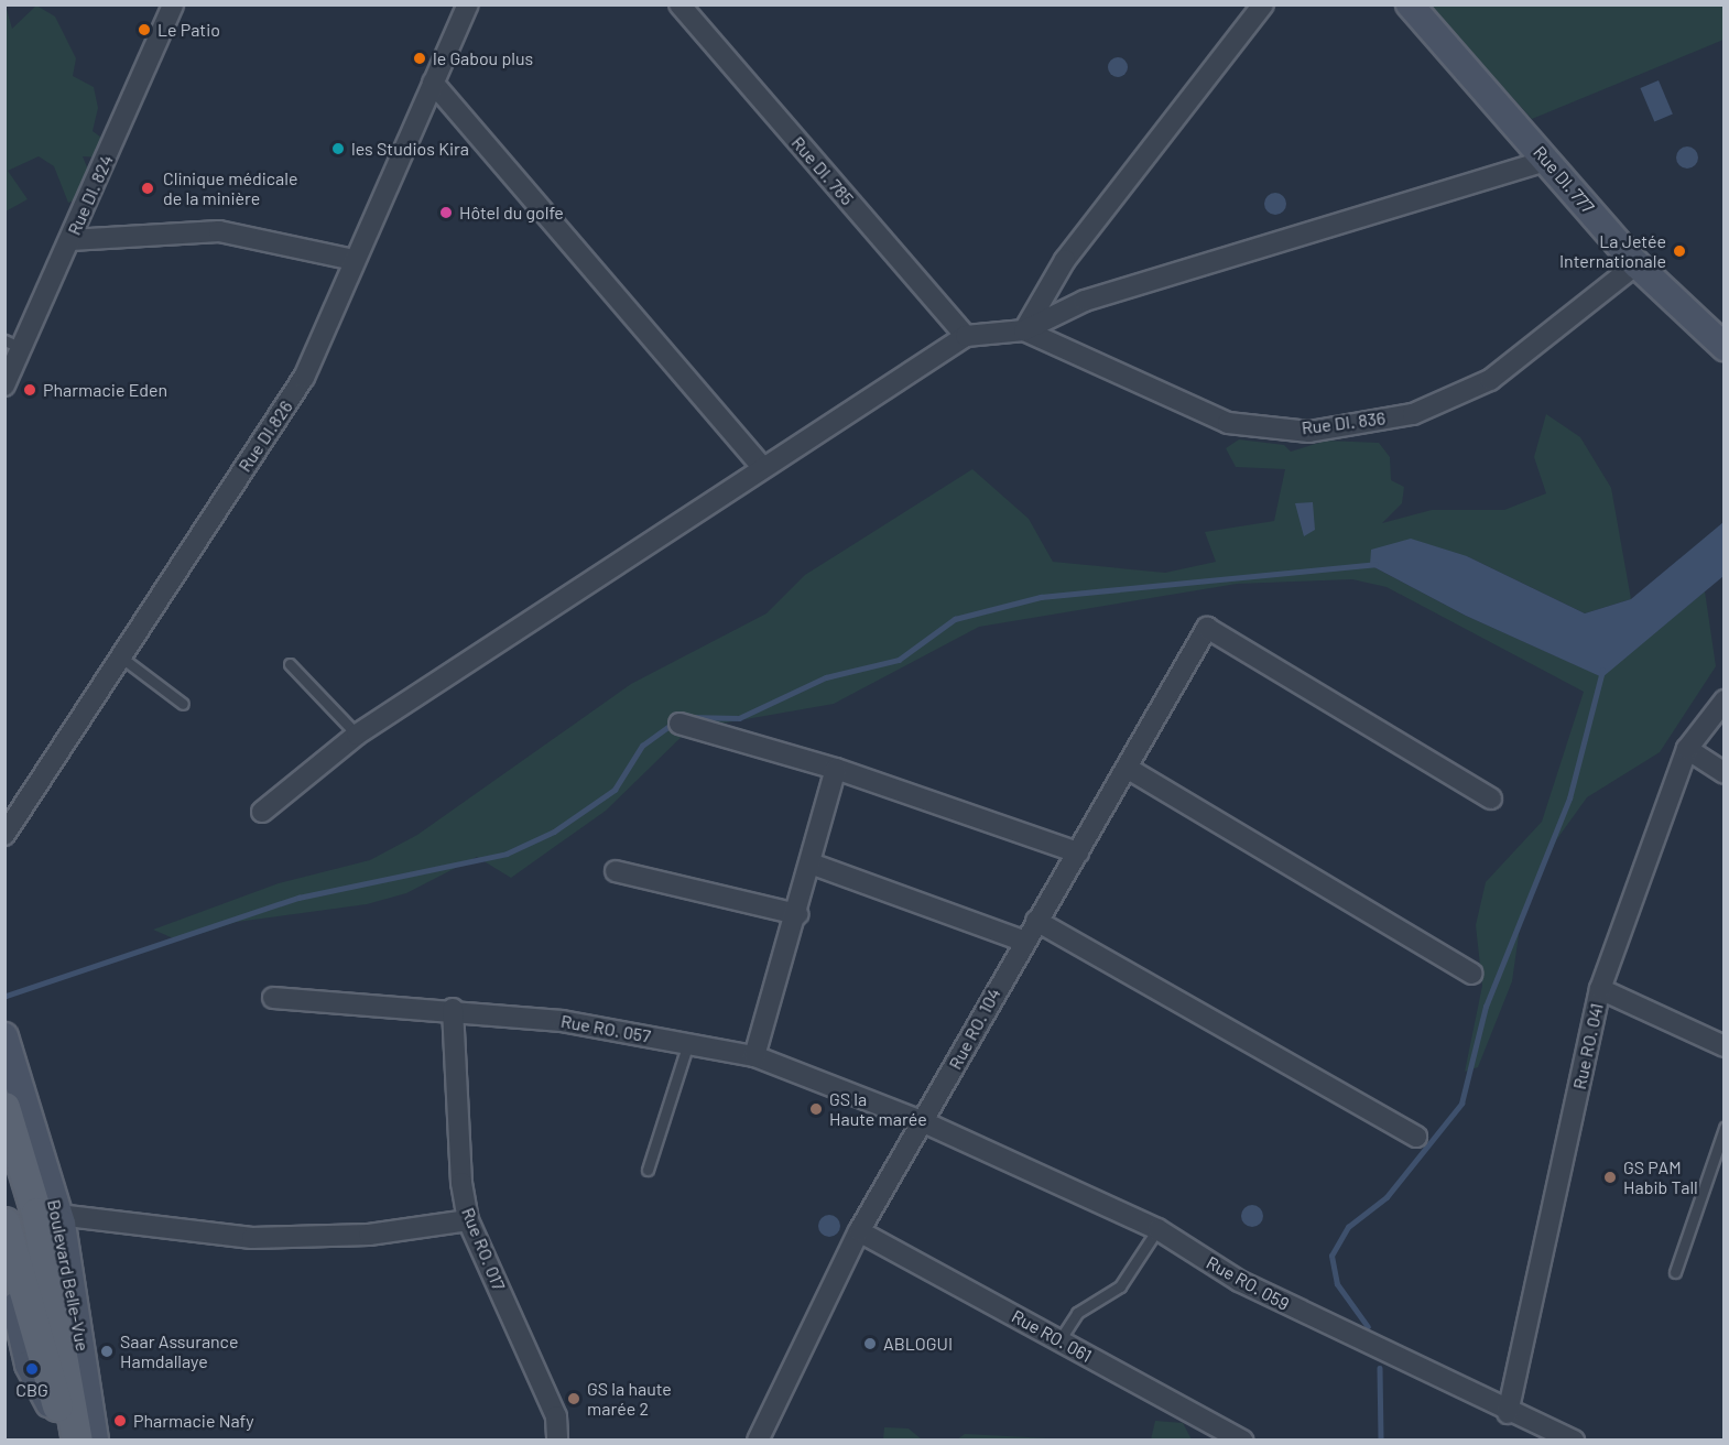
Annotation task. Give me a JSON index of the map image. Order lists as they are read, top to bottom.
{
  "streets": {
    "main road": ["Boulevard Belle-Vue"],
    "street": [
      "Rue DI. 785",
      "Rue DI. 777",
      "Rue DI. 824",
      "Rue DI. 836",
      "Rue DI.826",
      "Rue RO. 057",
      "Rue RO. 104",
      "Rue RO. 041",
      "Rue RO. 017",
      "Rue RO. 059",
      "Rue RO. 061"
    ]
  },
  "crossings": [
    ["Rue DI. 777", "Rue DI. 836"],
    ["Rue RO. 057", "Rue RO. 104"],
    ["Rue RO. 057", "Rue RO. 017"],
    ["Rue RO. 057", "Rue RO. 059"],
    ["Rue RO. 104", "Rue RO. 059"],
    ["Rue RO. 104", "Rue RO. 061"],
    ["Rue RO. 041", "Rue RO. 059"]
  ],
  "places": [
    "Le Patio",
    "le Gabou plus",
    "les Studios Kira",
    "Clinique médicale de la minière",
    "Hôtel du golfe",
    "La Jetée Internationale",
    "Pharmacie Eden",
    "GS la Haute marée",
    "GS PAM Habib Tall",
    "ABLOGUI",
    "Saar Assurance Hamdallaye",
    "CBG",
    "GS la haute marée 2",
    "Pharmacie Nafy"
  ]
}
